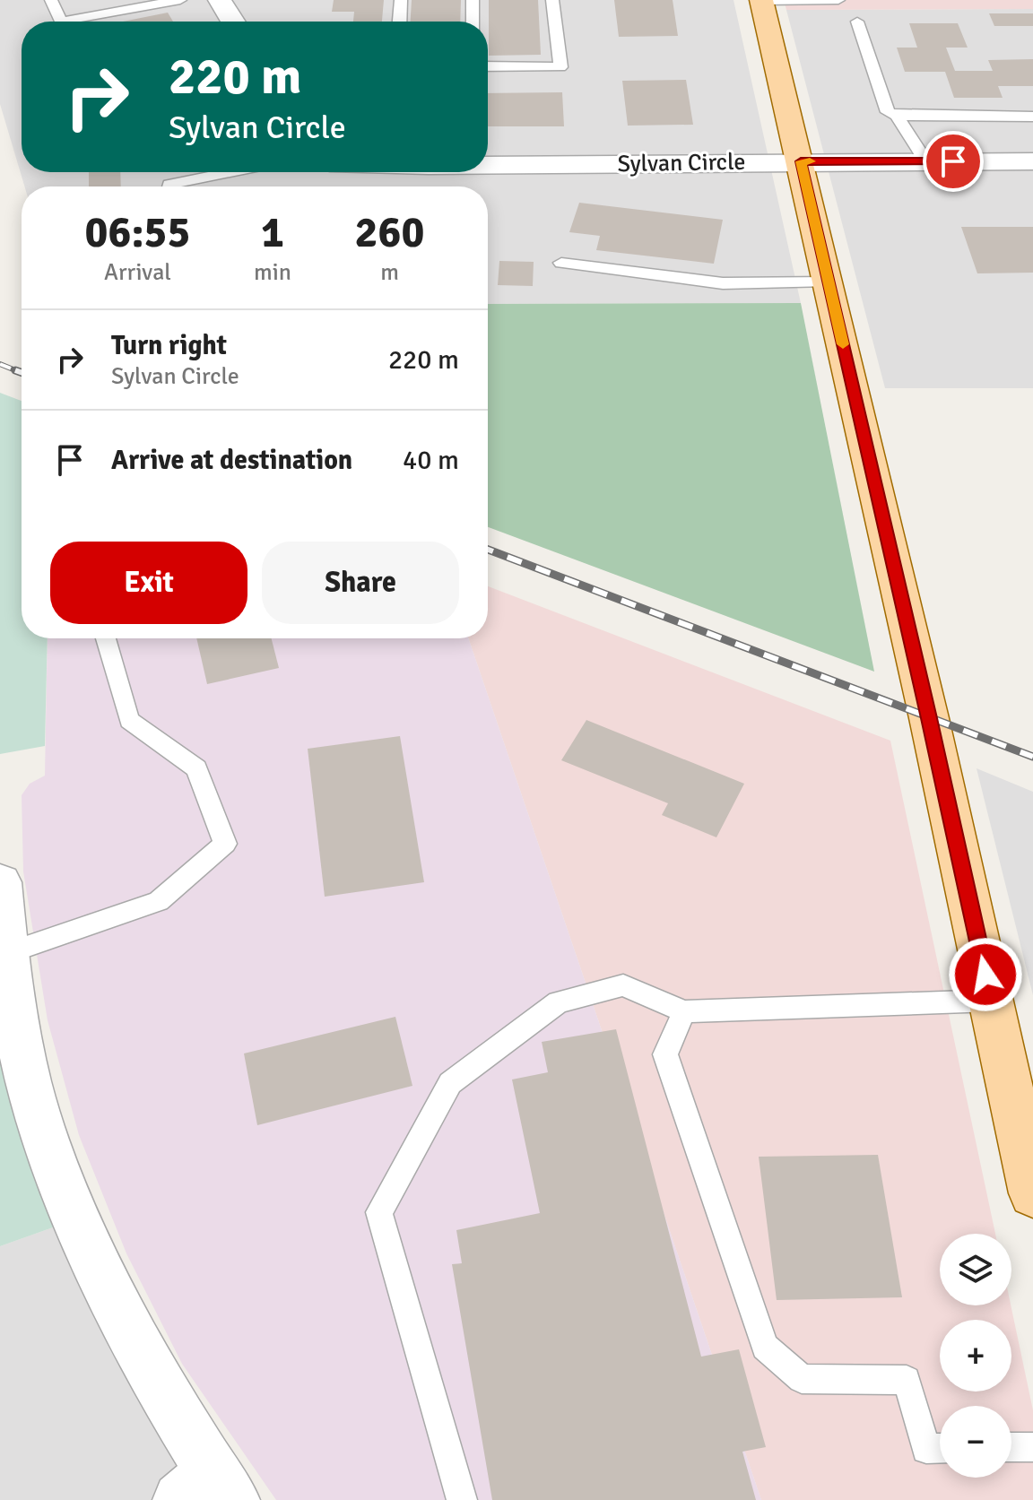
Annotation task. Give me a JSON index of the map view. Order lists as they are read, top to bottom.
{
  "streets": {
    "street": ["Sylvan Circle"]
  },
  "page": {
    "turn": ["220 m", "Sylvan Circle"],
    "eta": [
      "06:55",
      "Arrival",
      "1",
      "min",
      "260",
      "m"
    ],
    "list": [
      {
        "name": "Turn right",
        "note": "Sylvan Circle",
        "value": "220 m"
      },
      {
        "name": "Arrive at destination",
        "value": "40 m"
      }
    ],
    "buttons": ["Exit", "Share"],
    "map_buttons": ["+", "−"]
  }
}
